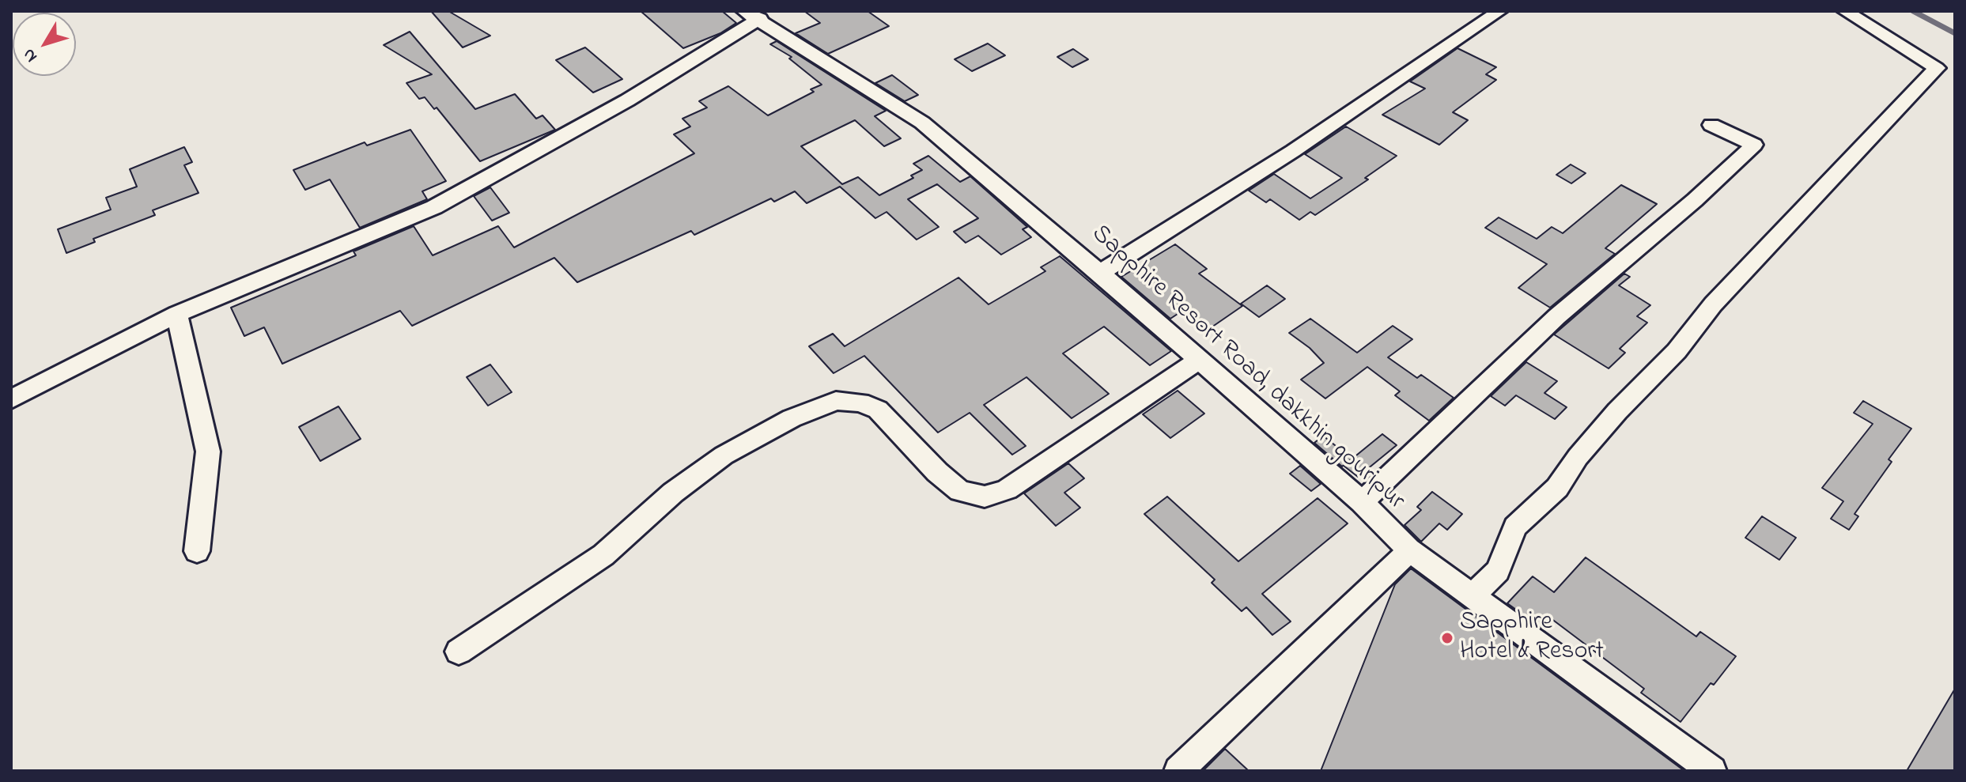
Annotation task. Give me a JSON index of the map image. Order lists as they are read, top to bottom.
{
  "streets": {
    "street": ["Sapphire Resort Road, dakkhin gouripur"]
  },
  "places": ["Sapphire Hotel & Resort"],
  "north": "bottom left"
}
